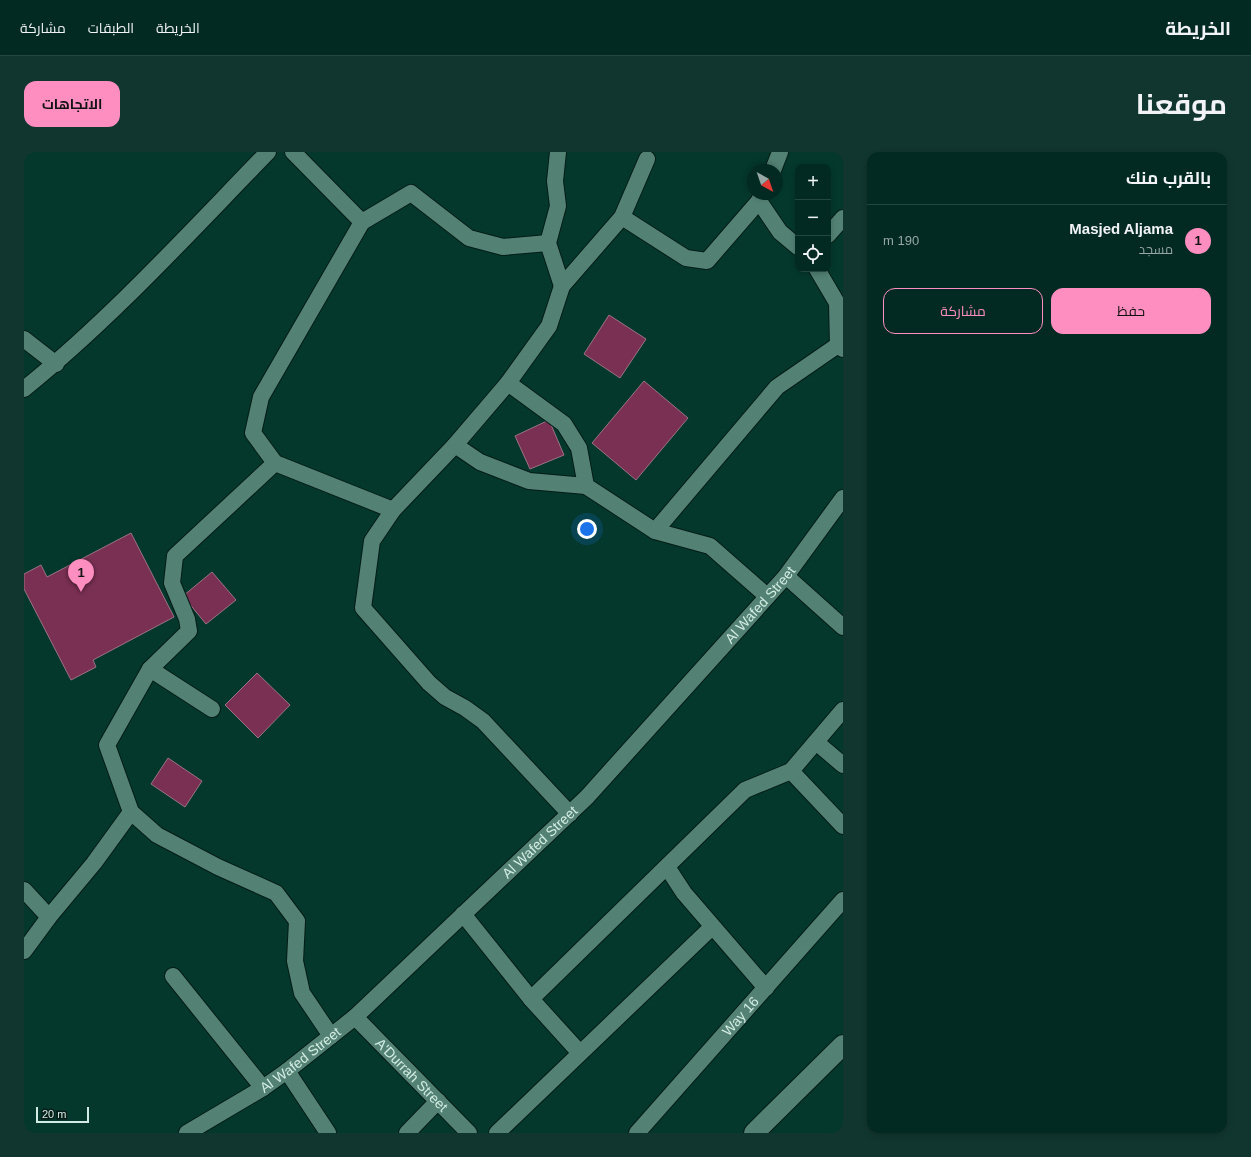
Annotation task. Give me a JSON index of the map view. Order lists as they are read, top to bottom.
{
  "streets": {
    "street": ["Al Wafed Street", "Way 16", "A'Durrah Street"]
  },
  "crossings": [
    ["Al Wafed Street", "A'Durrah Street"]
  ],
  "scale_bar": "20 m",
  "north": "bottom right",
  "page": {
    "header": "الخريطة",
    "nav": ["الخريطة", "الطبقات", "مشاركة"],
    "title": "موقعنا",
    "buttons": [
      "الاتجاهات",
      ["حفظ", "مشاركة"]
    ],
    "heading": "بالقرب منك",
    "map_buttons": ["+", "−"],
    "list": [
      {
        "mark": "1",
        "name": "Masjed Aljama",
        "note": "مسجد",
        "value": "190 m"
      }
    ],
    "pins": "1",
    "scale": "20 m"
  }
}
